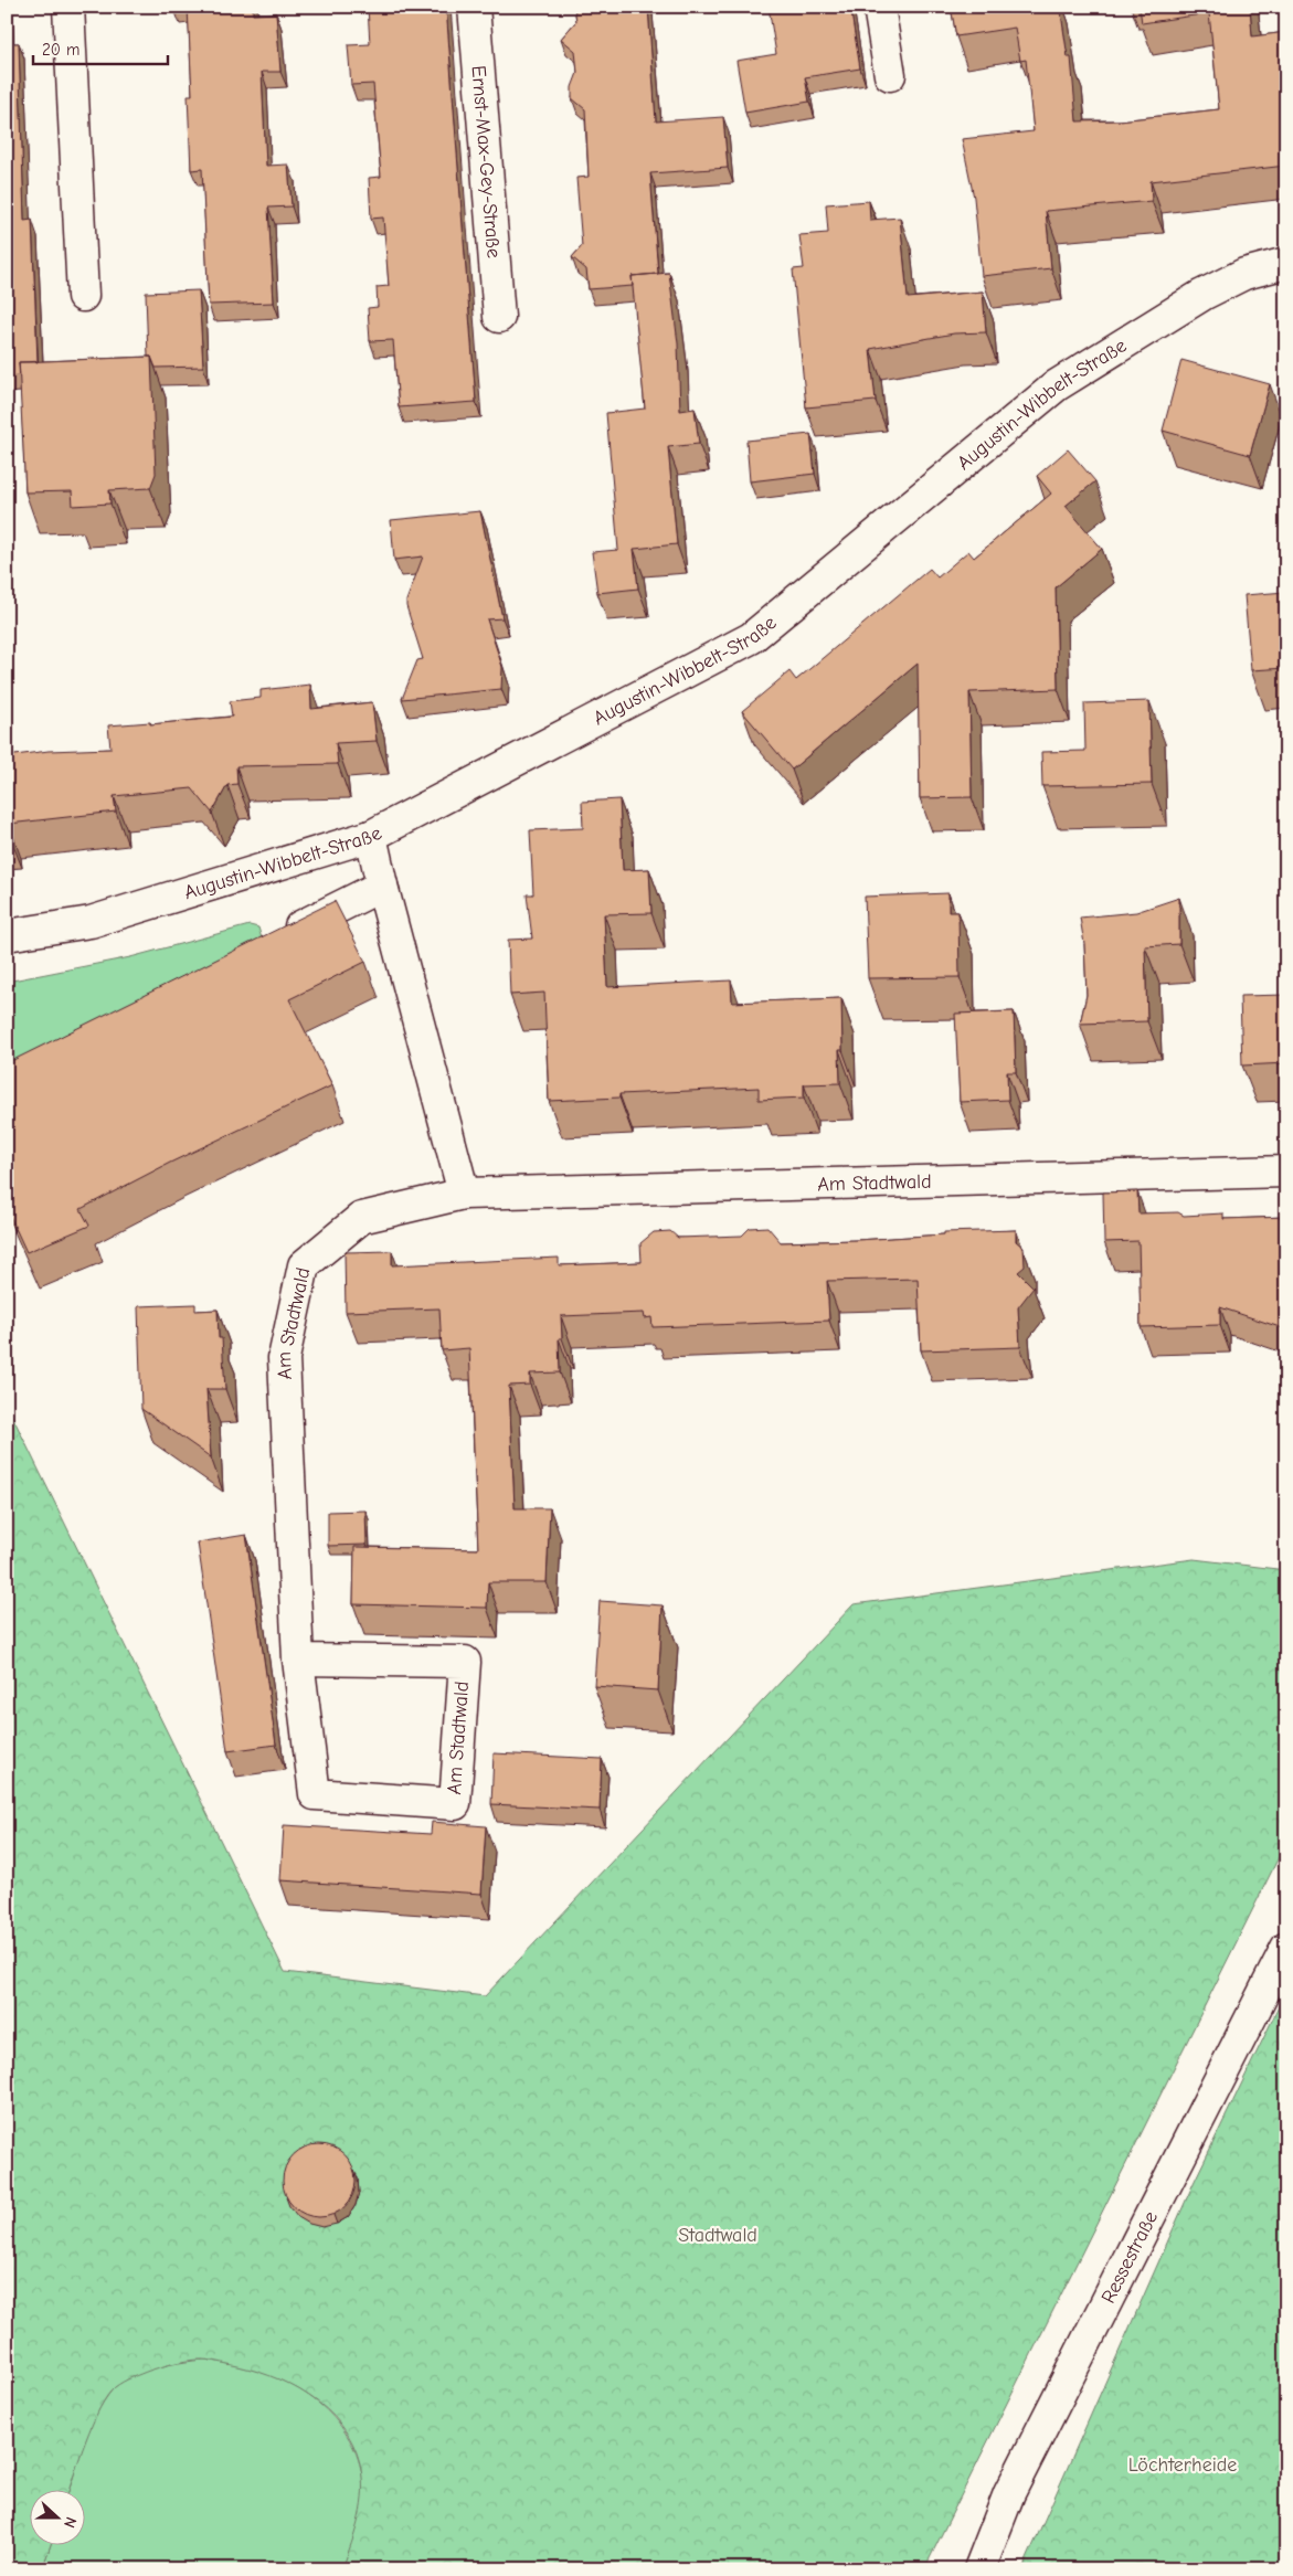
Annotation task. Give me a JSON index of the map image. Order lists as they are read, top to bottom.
{
  "streets": {
    "street": [
      "Ernst-Max-Gey-Straße",
      "Augustin-Wibbelt-Straße",
      "Am Stadtwald",
      "Ressestraße"
    ]
  },
  "parks": ["Stadtwald", "Löchterheide"],
  "scale_bar": "20 m",
  "north": "right"
}
